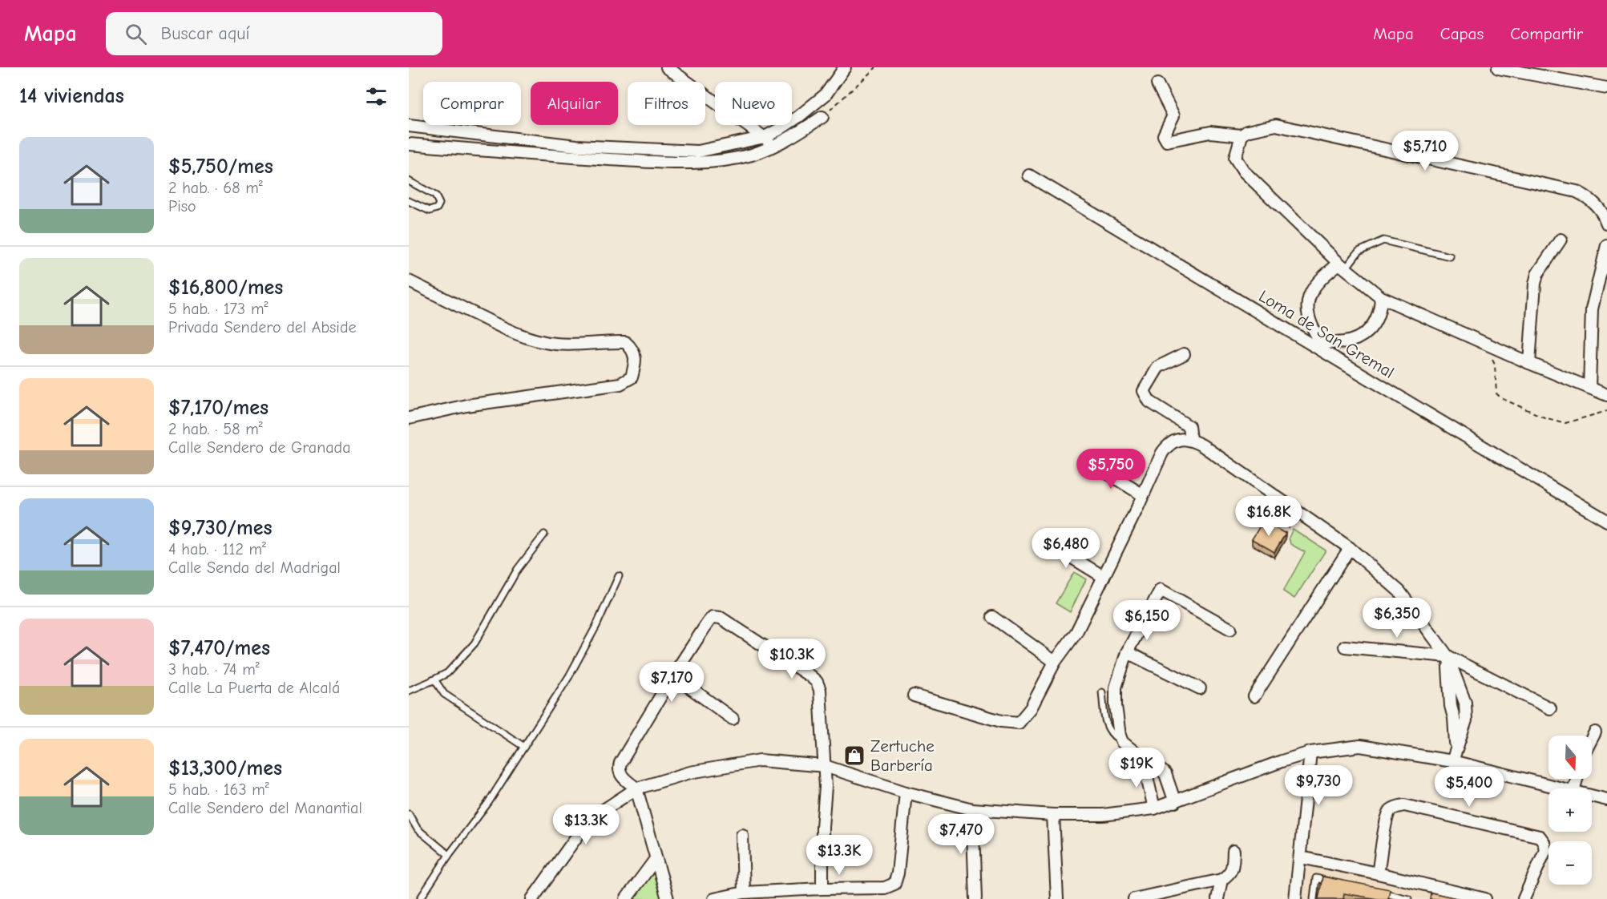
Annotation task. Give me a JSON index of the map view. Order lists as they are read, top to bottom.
{
  "streets": {
    "street": ["Loma de San Gremal"]
  },
  "places": {
    "shop": ["Zertuche Barbería"]
  },
  "north": "bottom",
  "page": {
    "header": "Mapa",
    "search": "Buscar aquí",
    "nav": ["Mapa", "Capas", "Compartir"],
    "heading": "14 viviendas",
    "chip": [
      "Comprar",
      "Alquilar",
      "Filtros",
      "Nuevo"
    ],
    "list": [
      {
        "name": "$5,750/mes",
        "note": "2 hab. · 68 m² · Piso"
      },
      {
        "name": "$16,800/mes",
        "note": "5 hab. · 173 m² · Privada Sendero del Abside"
      },
      {
        "name": "$7,170/mes",
        "note": "2 hab. · 58 m² · Calle Sendero de Granada"
      },
      {
        "name": "$9,730/mes",
        "note": "4 hab. · 112 m² · Calle Senda del Madrigal"
      },
      {
        "name": "$7,470/mes",
        "note": "3 hab. · 74 m² · Calle La Puerta de Alcalá"
      },
      {
        "name": "$13,300/mes",
        "note": "5 hab. · 163 m² · Calle Sendero del Manantial"
      }
    ],
    "price": [
      "$5,710",
      "$5,750",
      "$16.8K",
      "$6,480",
      "$6,350",
      "$6,150",
      "$10.3K",
      "$7,170",
      "$19K",
      "$9,730",
      "$5,400",
      "$13.3K",
      "$7,470",
      "$13.3K"
    ],
    "map_buttons": ["+", "−"]
  }
}
